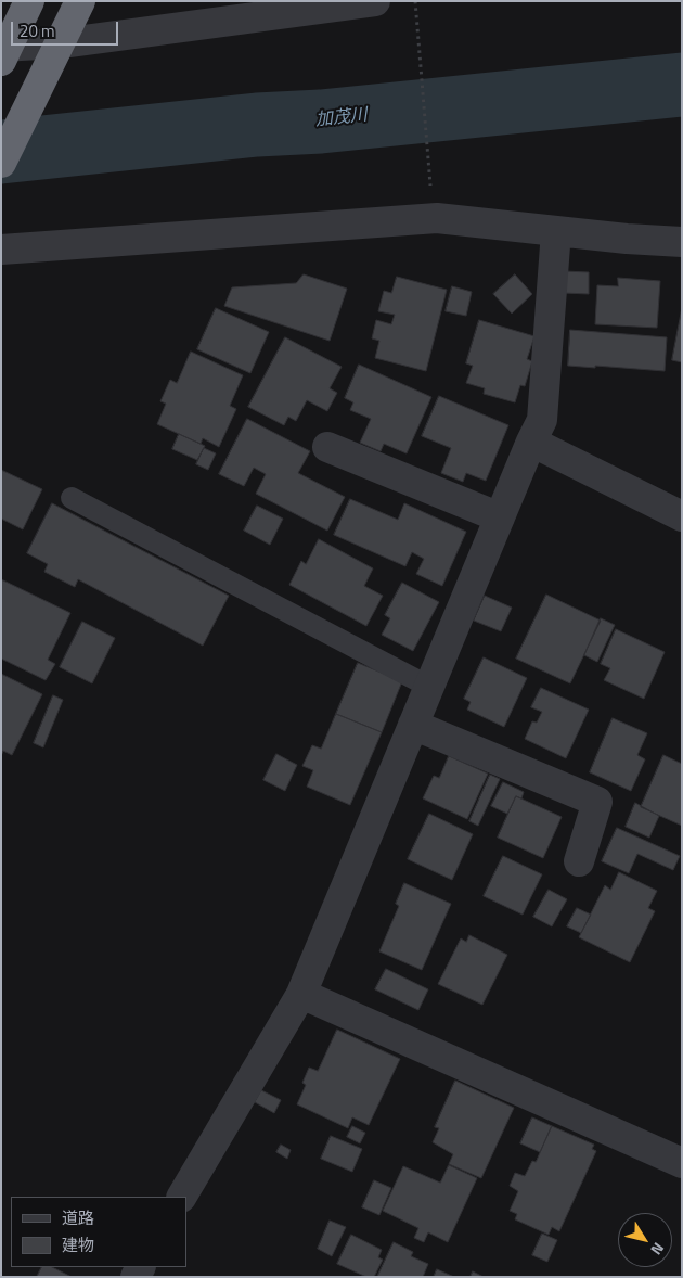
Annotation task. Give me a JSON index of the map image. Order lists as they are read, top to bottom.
{
  "water": ["加茂川"],
  "legend": ["道路", "建物"],
  "scale_bar": "20 m",
  "north": "bottom right"
}
